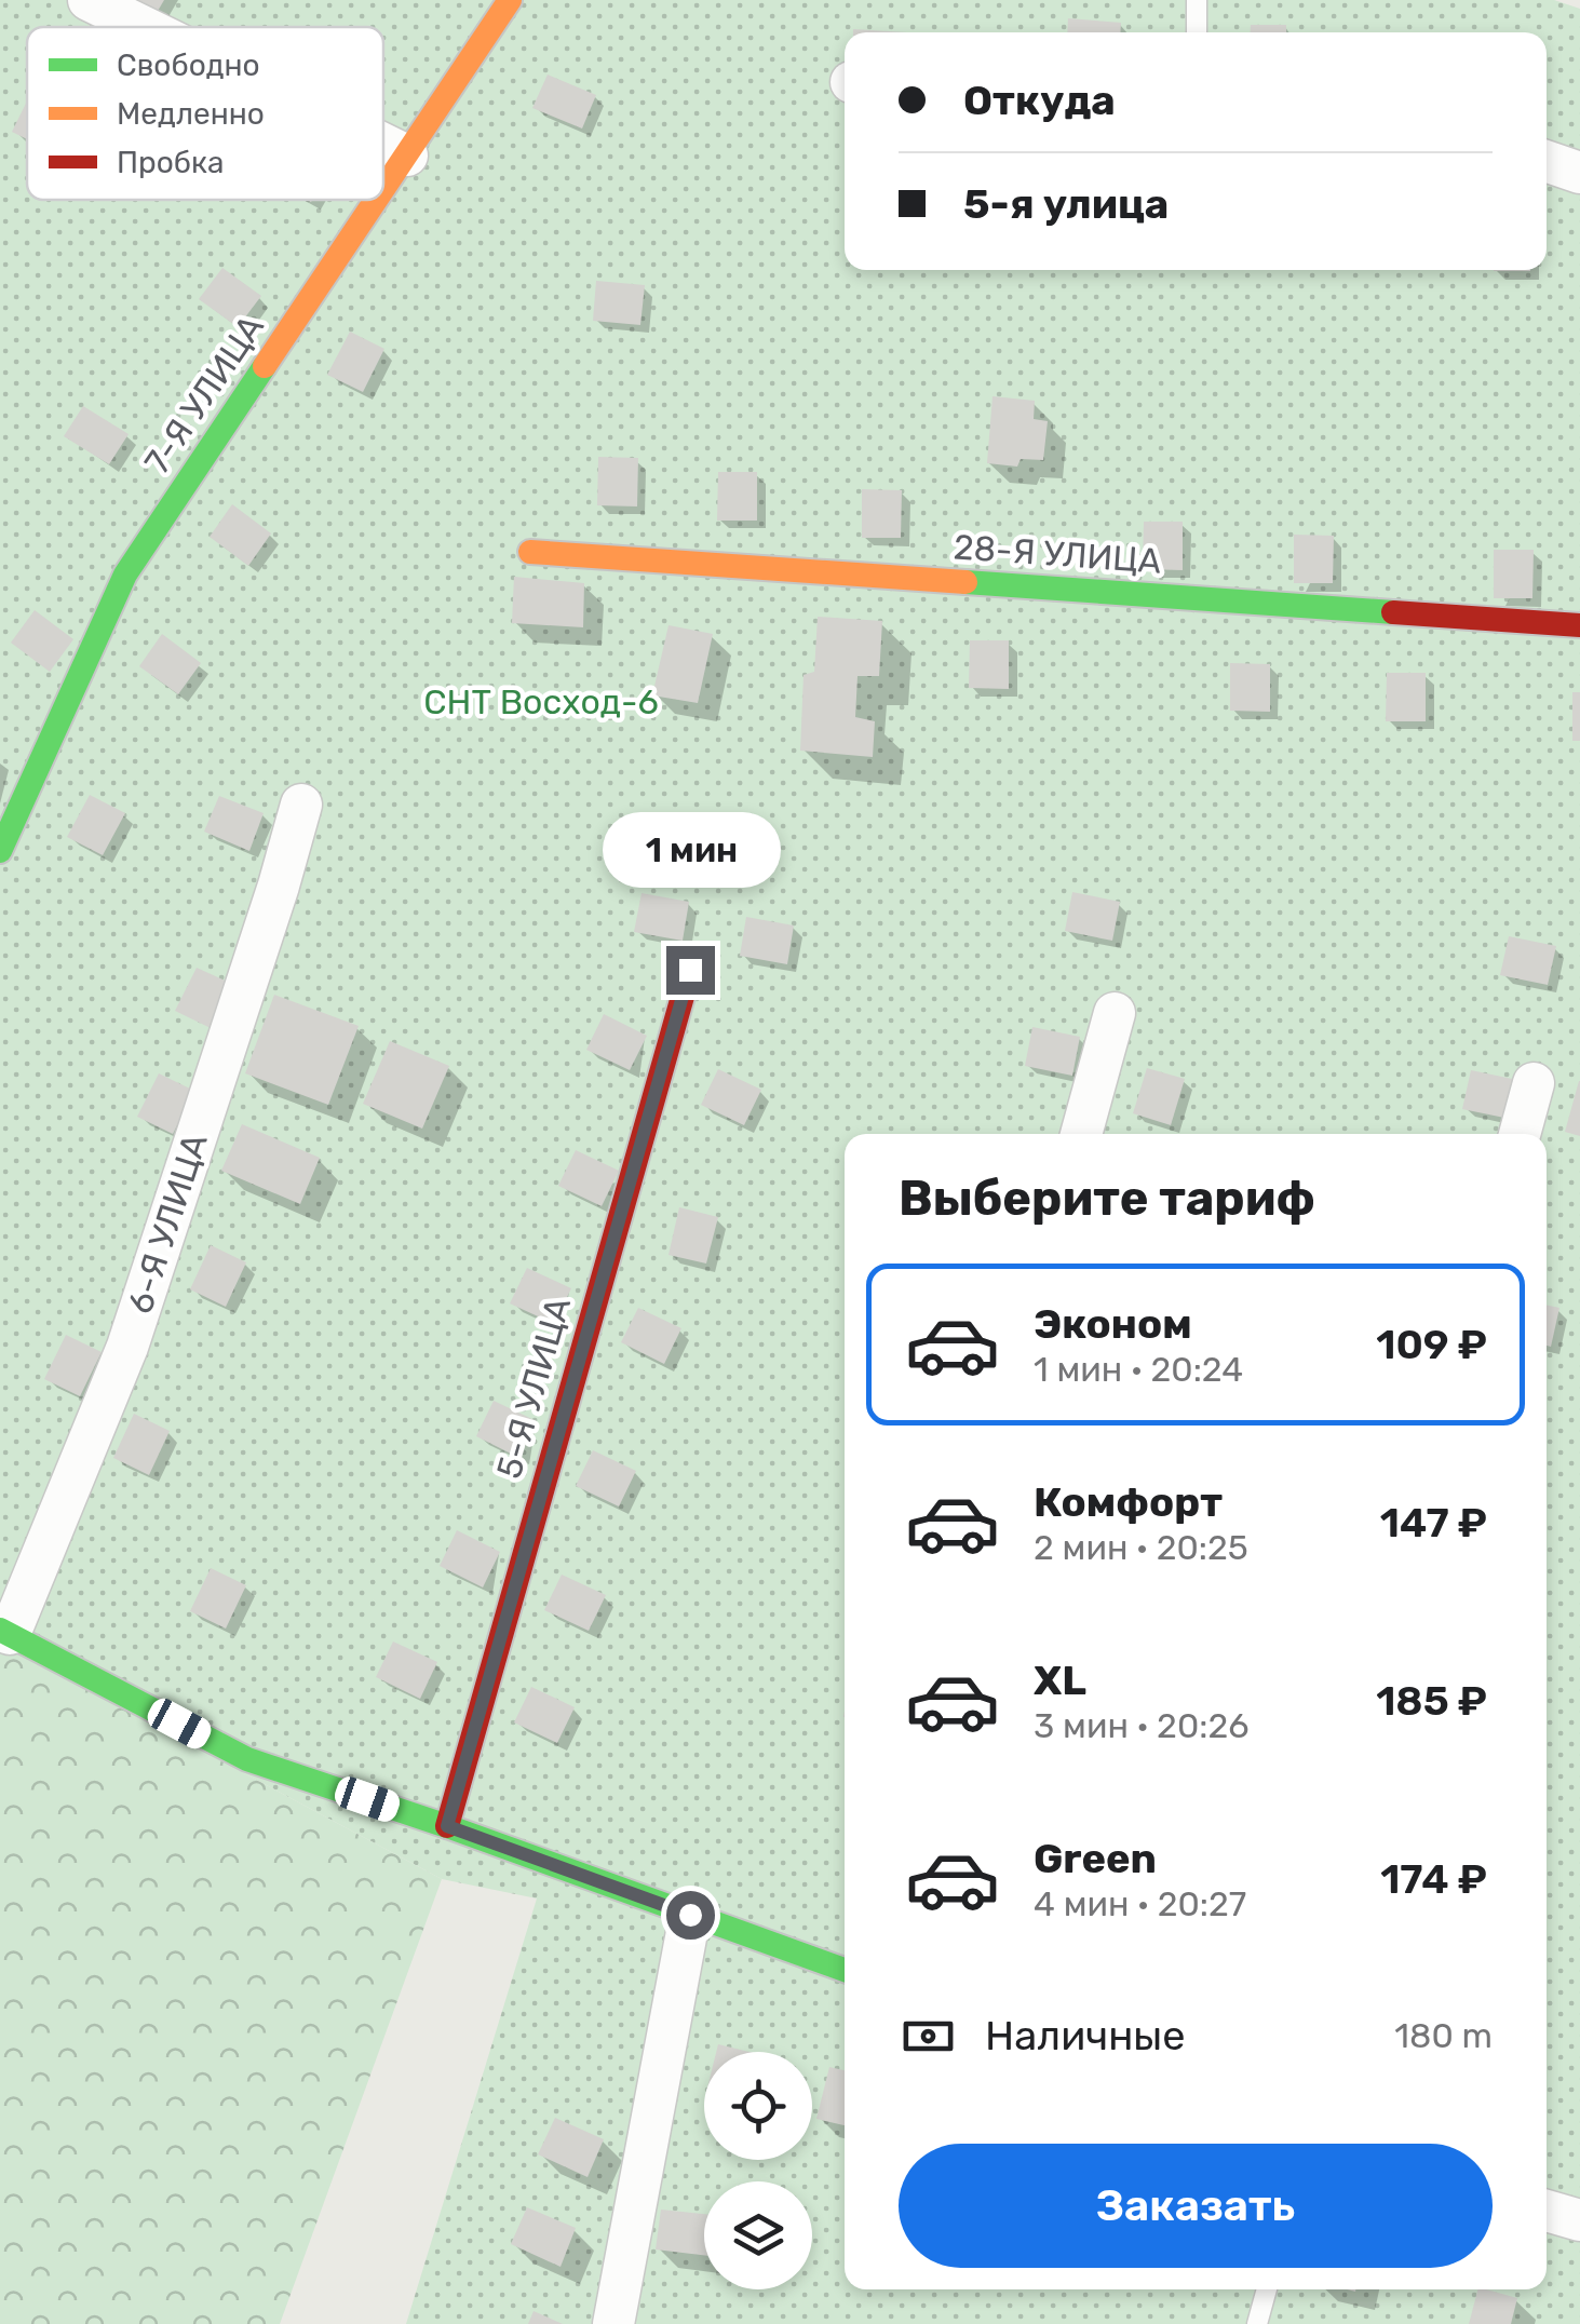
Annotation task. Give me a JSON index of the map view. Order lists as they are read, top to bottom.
{
  "streets": {
    "street": [
      "7-Я УЛИЦА",
      "28-Я УЛИЦА",
      "6-Я УЛИЦА",
      "5-Я УЛИЦА"
    ]
  },
  "parks": ["СНТ Восход-6"],
  "legend": ["Свободно", "Медленно", "Пробка"],
  "page": {
    "banner": ["Откуда", "5-я улица"],
    "bubble": "1 мин",
    "heading": "Выберите тариф",
    "list": [
      {
        "name": "Эконом",
        "note": "1 мин · 20:24",
        "value": "109 ₽"
      },
      {
        "name": "Комфорт",
        "note": "2 мин · 20:25",
        "value": "147 ₽"
      },
      {
        "name": "XL",
        "note": "3 мин · 20:26",
        "value": "185 ₽"
      },
      {
        "name": "Green",
        "note": "4 мин · 20:27",
        "value": "174 ₽"
      }
    ],
    "pay": ["Наличные", "180 m"],
    "buttons": "Заказать"
  }
}
